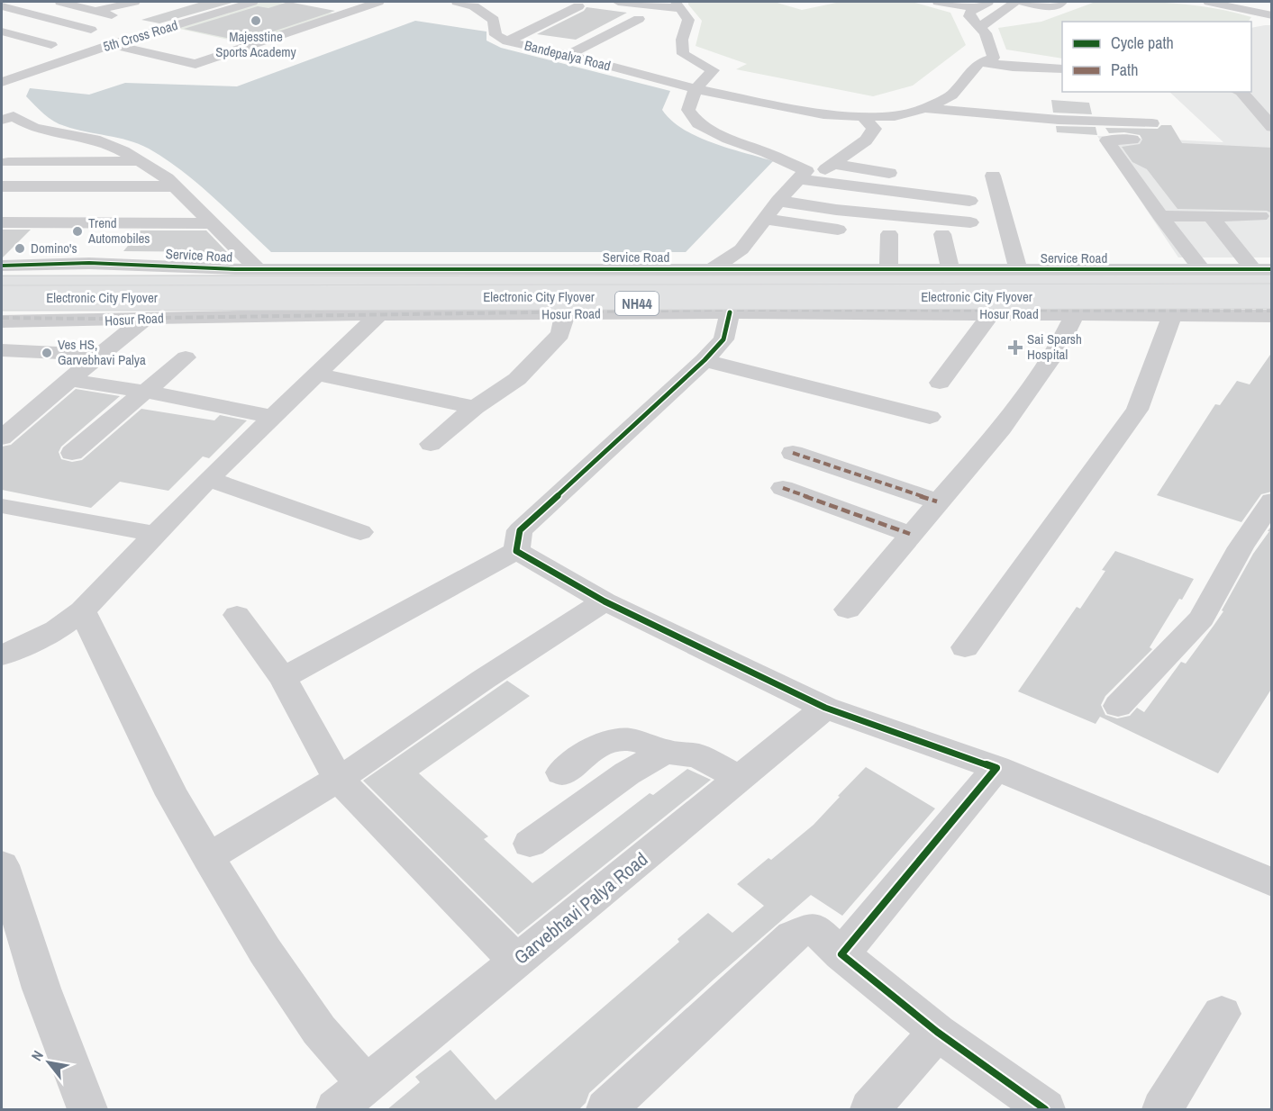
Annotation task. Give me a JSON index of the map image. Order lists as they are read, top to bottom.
{
  "streets": {
    "highway": ["Electronic City Flyover", "NH44", "Hosur Road"],
    "street": [
      "5th Cross Road",
      "Bandepalya Road",
      "Service Road",
      "Garvebhavi Palya Road"
    ]
  },
  "crossings": [
    ["Service Road", "Hosur Road"]
  ],
  "places": {
    "other": [
      "Majesstine Sports Academy",
      "Trend Automobiles",
      "Domino's",
      "Ves HS, Garvebhavi Palya"
    ],
    "health": ["Sai Sparsh Hospital"]
  },
  "legend": ["Cycle path", "Path"],
  "north": "top left"
}
